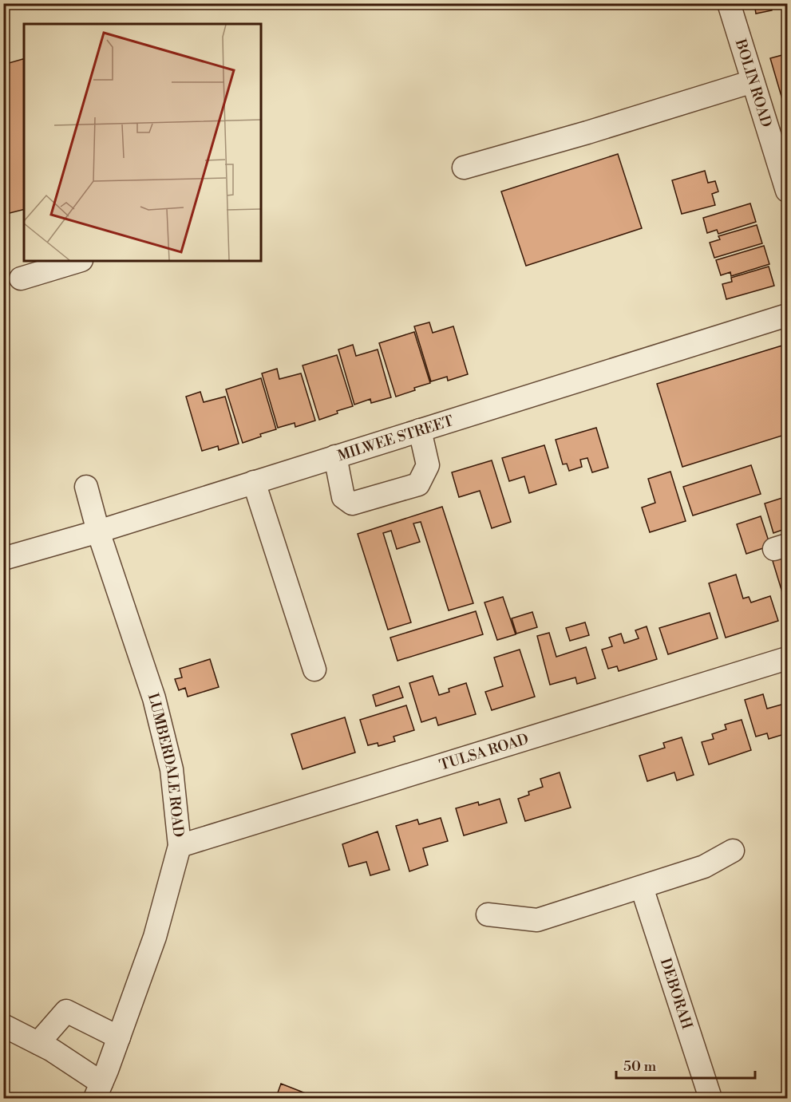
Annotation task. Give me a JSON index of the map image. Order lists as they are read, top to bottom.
{
  "streets": {
    "street": [
      "BOLIN ROAD",
      "MILWEE STREET",
      "TULSA ROAD",
      "LUMBERDALE ROAD",
      "DEBORAH"
    ]
  },
  "crossings": [
    ["MILWEE STREET", "LUMBERDALE ROAD"],
    ["TULSA ROAD", "LUMBERDALE ROAD"]
  ],
  "scale_bar": "50 m"
}
